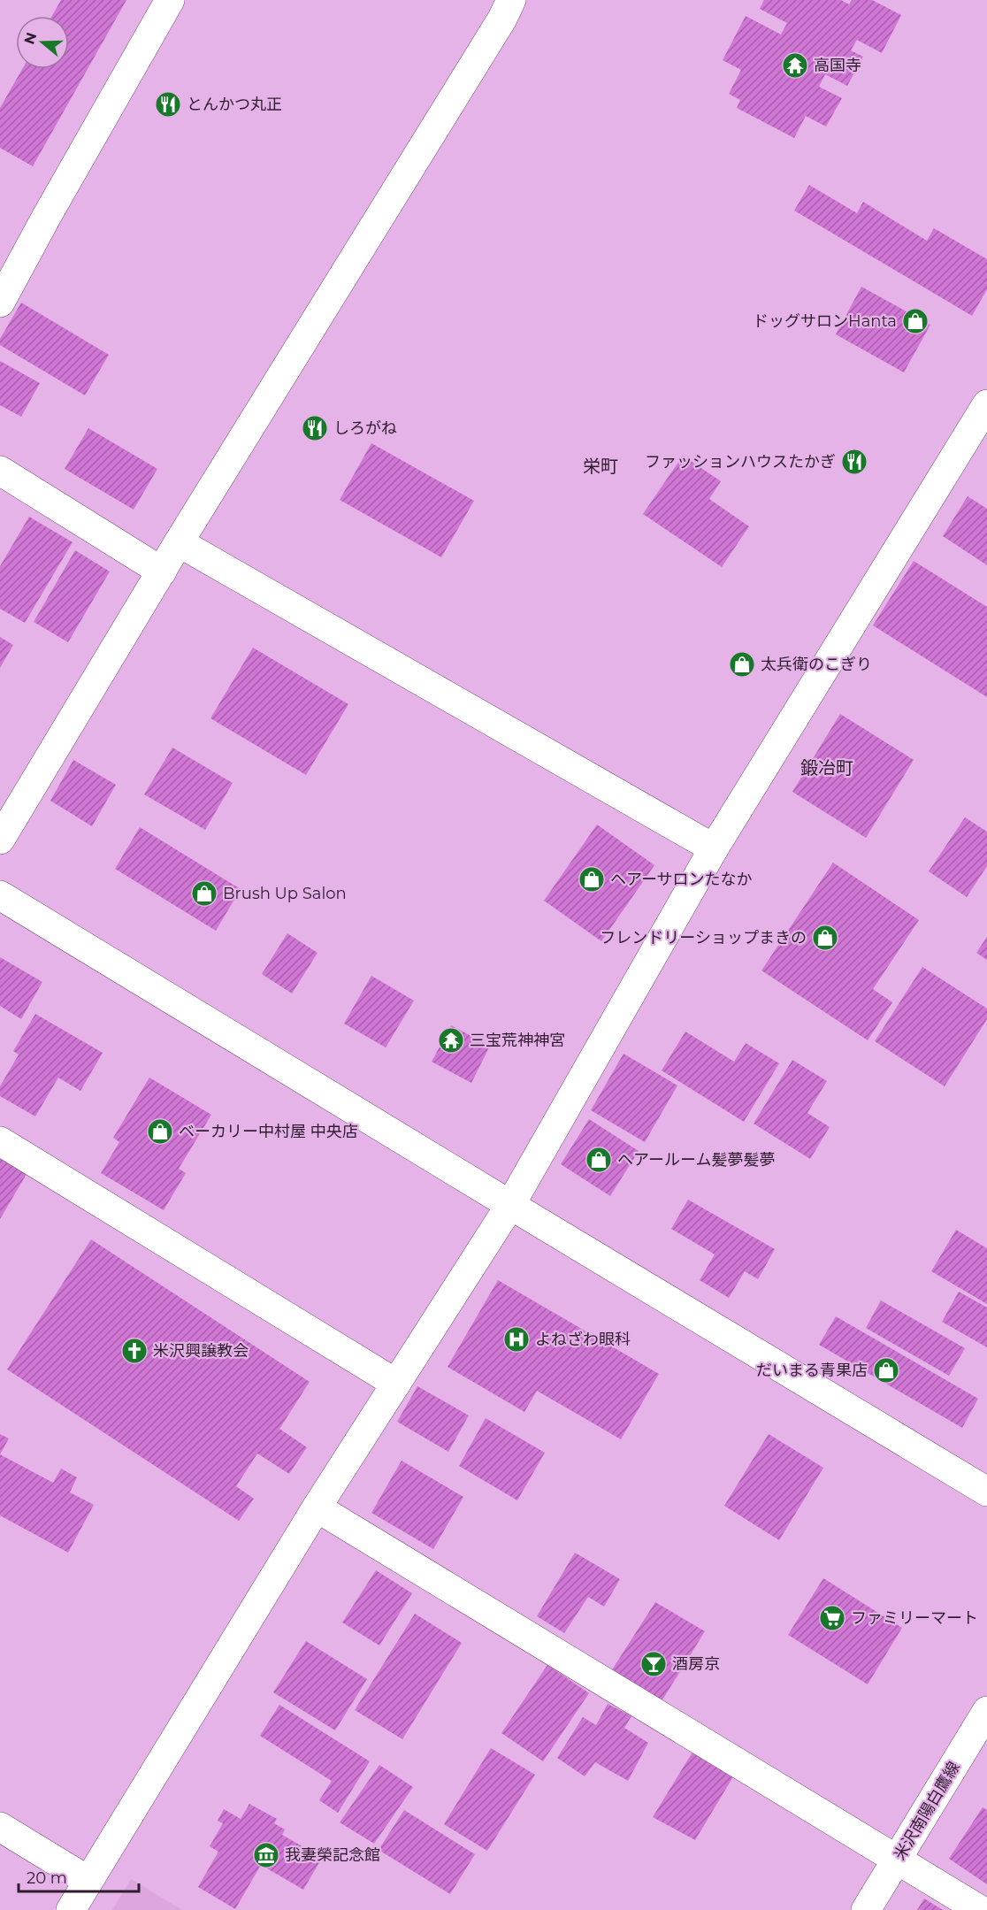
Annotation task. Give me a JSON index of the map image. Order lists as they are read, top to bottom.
{
  "streets": {
    "street": ["米沢南陽白鷹線"]
  },
  "districts": ["栄町", "鍛冶町"],
  "places": {
    "temple": ["高国寺", "三宝荒神神宮"],
    "restaurant": ["とんかつ丸正", "しろがね", "ファッションハウスたかぎ"],
    "shop": [
      "ドッグサロンHanta",
      "太兵衛のこぎり",
      "ヘアーサロンたなか",
      "Brush Up Salon",
      "フレンドリーショップまきの",
      "ベーカリー中村屋 中央店",
      "ヘアールーム髪夢髪夢",
      "だいまる青果店"
    ],
    "hospital": ["よねざわ眼科"],
    "church": ["米沢興譲教会"],
    "supermarket": ["ファミリーマート"],
    "bar": ["酒房京"],
    "museum": ["我妻榮記念館"]
  },
  "scale_bar": "20 m",
  "north": "left"
}
